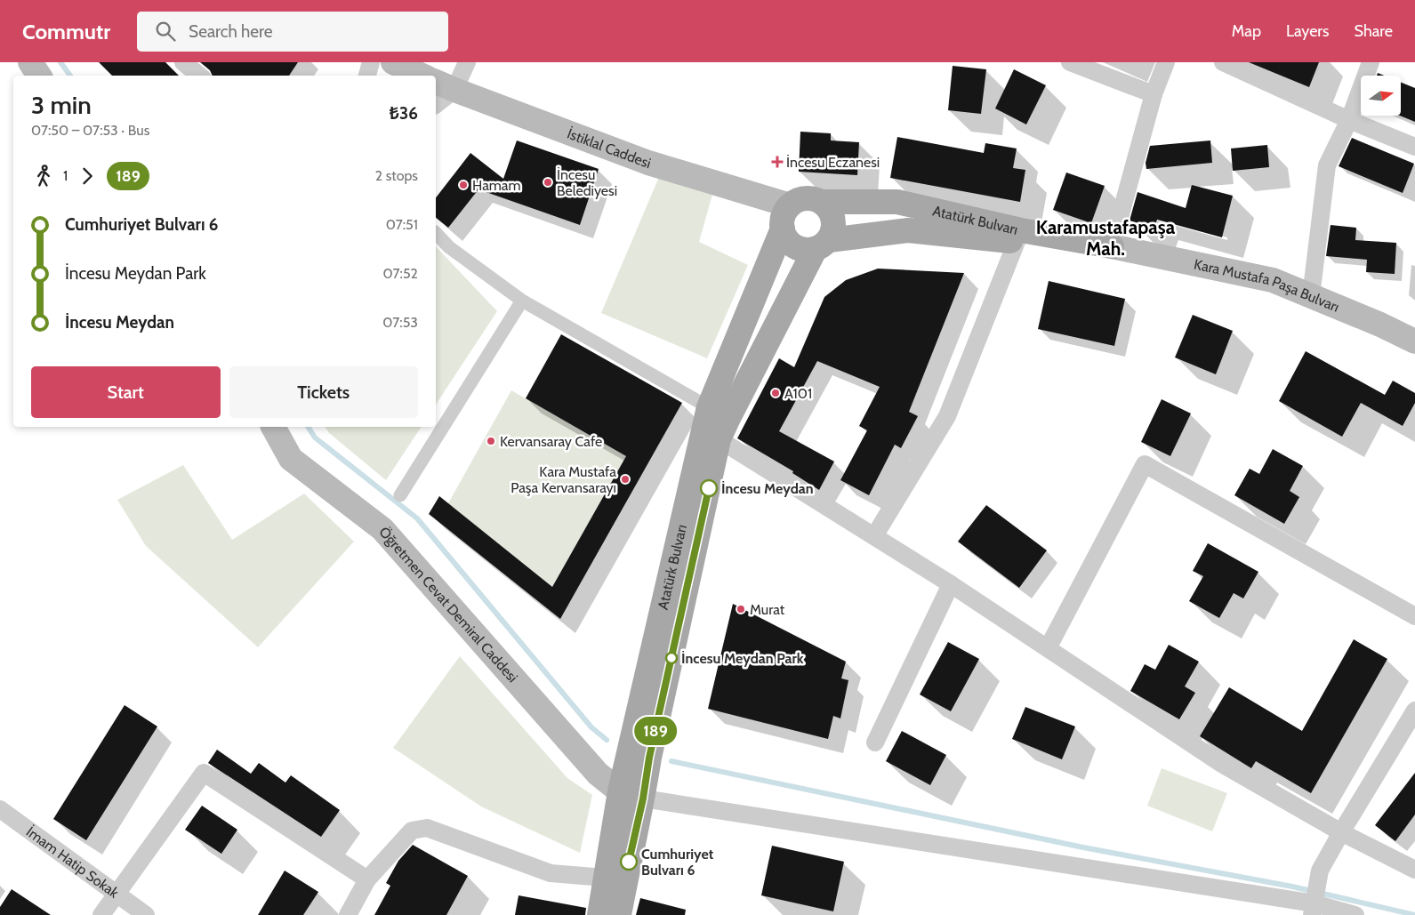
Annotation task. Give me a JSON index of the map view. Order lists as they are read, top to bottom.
{
  "streets": {
    "main road": [
      "İstiklal Caddesi",
      "Atatürk Bulvarı",
      "Kara Mustafa Paşa Bulvarı",
      "Öğretmen Cevat Demiral Caddesi"
    ],
    "street": ["İmam Hatip Sokak"]
  },
  "crossings": [
    ["İstiklal Caddesi", "Atatürk Bulvarı"],
    ["Atatürk Bulvarı", "Kara Mustafa Paşa Bulvarı"],
    ["Atatürk Bulvarı", "Öğretmen Cevat Demiral Caddesi"]
  ],
  "districts": ["Karamustafapaşa Mah."],
  "places": {
    "health": ["İncesu Eczanesi"],
    "other": [
      "İncesu Belediyesi",
      "Hamam",
      "A101",
      "Kervansaray Cafe",
      "Kara Mustafa Paşa Kervansarayı",
      "İncesu Meydan",
      "Murat",
      "İncesu Meydan Park",
      "Cumhuriyet Bulvarı 6"
    ]
  },
  "lines": ["bus line 189"],
  "north": "right",
  "page": {
    "header": "Commutr",
    "search": "Search here",
    "nav": ["Map", "Layers", "Share"],
    "on_map": "189",
    "heading": ["3 min", "07:50 – 07:53 · Bus", "₺36"],
    "legs": ["1", "189", "2 stops"],
    "list": [
      {
        "name": "Cumhuriyet Bulvarı 6",
        "value": "07:51"
      },
      {
        "name": "İncesu Meydan Park",
        "value": "07:52"
      },
      {
        "name": "İncesu Meydan",
        "value": "07:53"
      }
    ],
    "buttons": ["Start", "Tickets"]
  }
}
